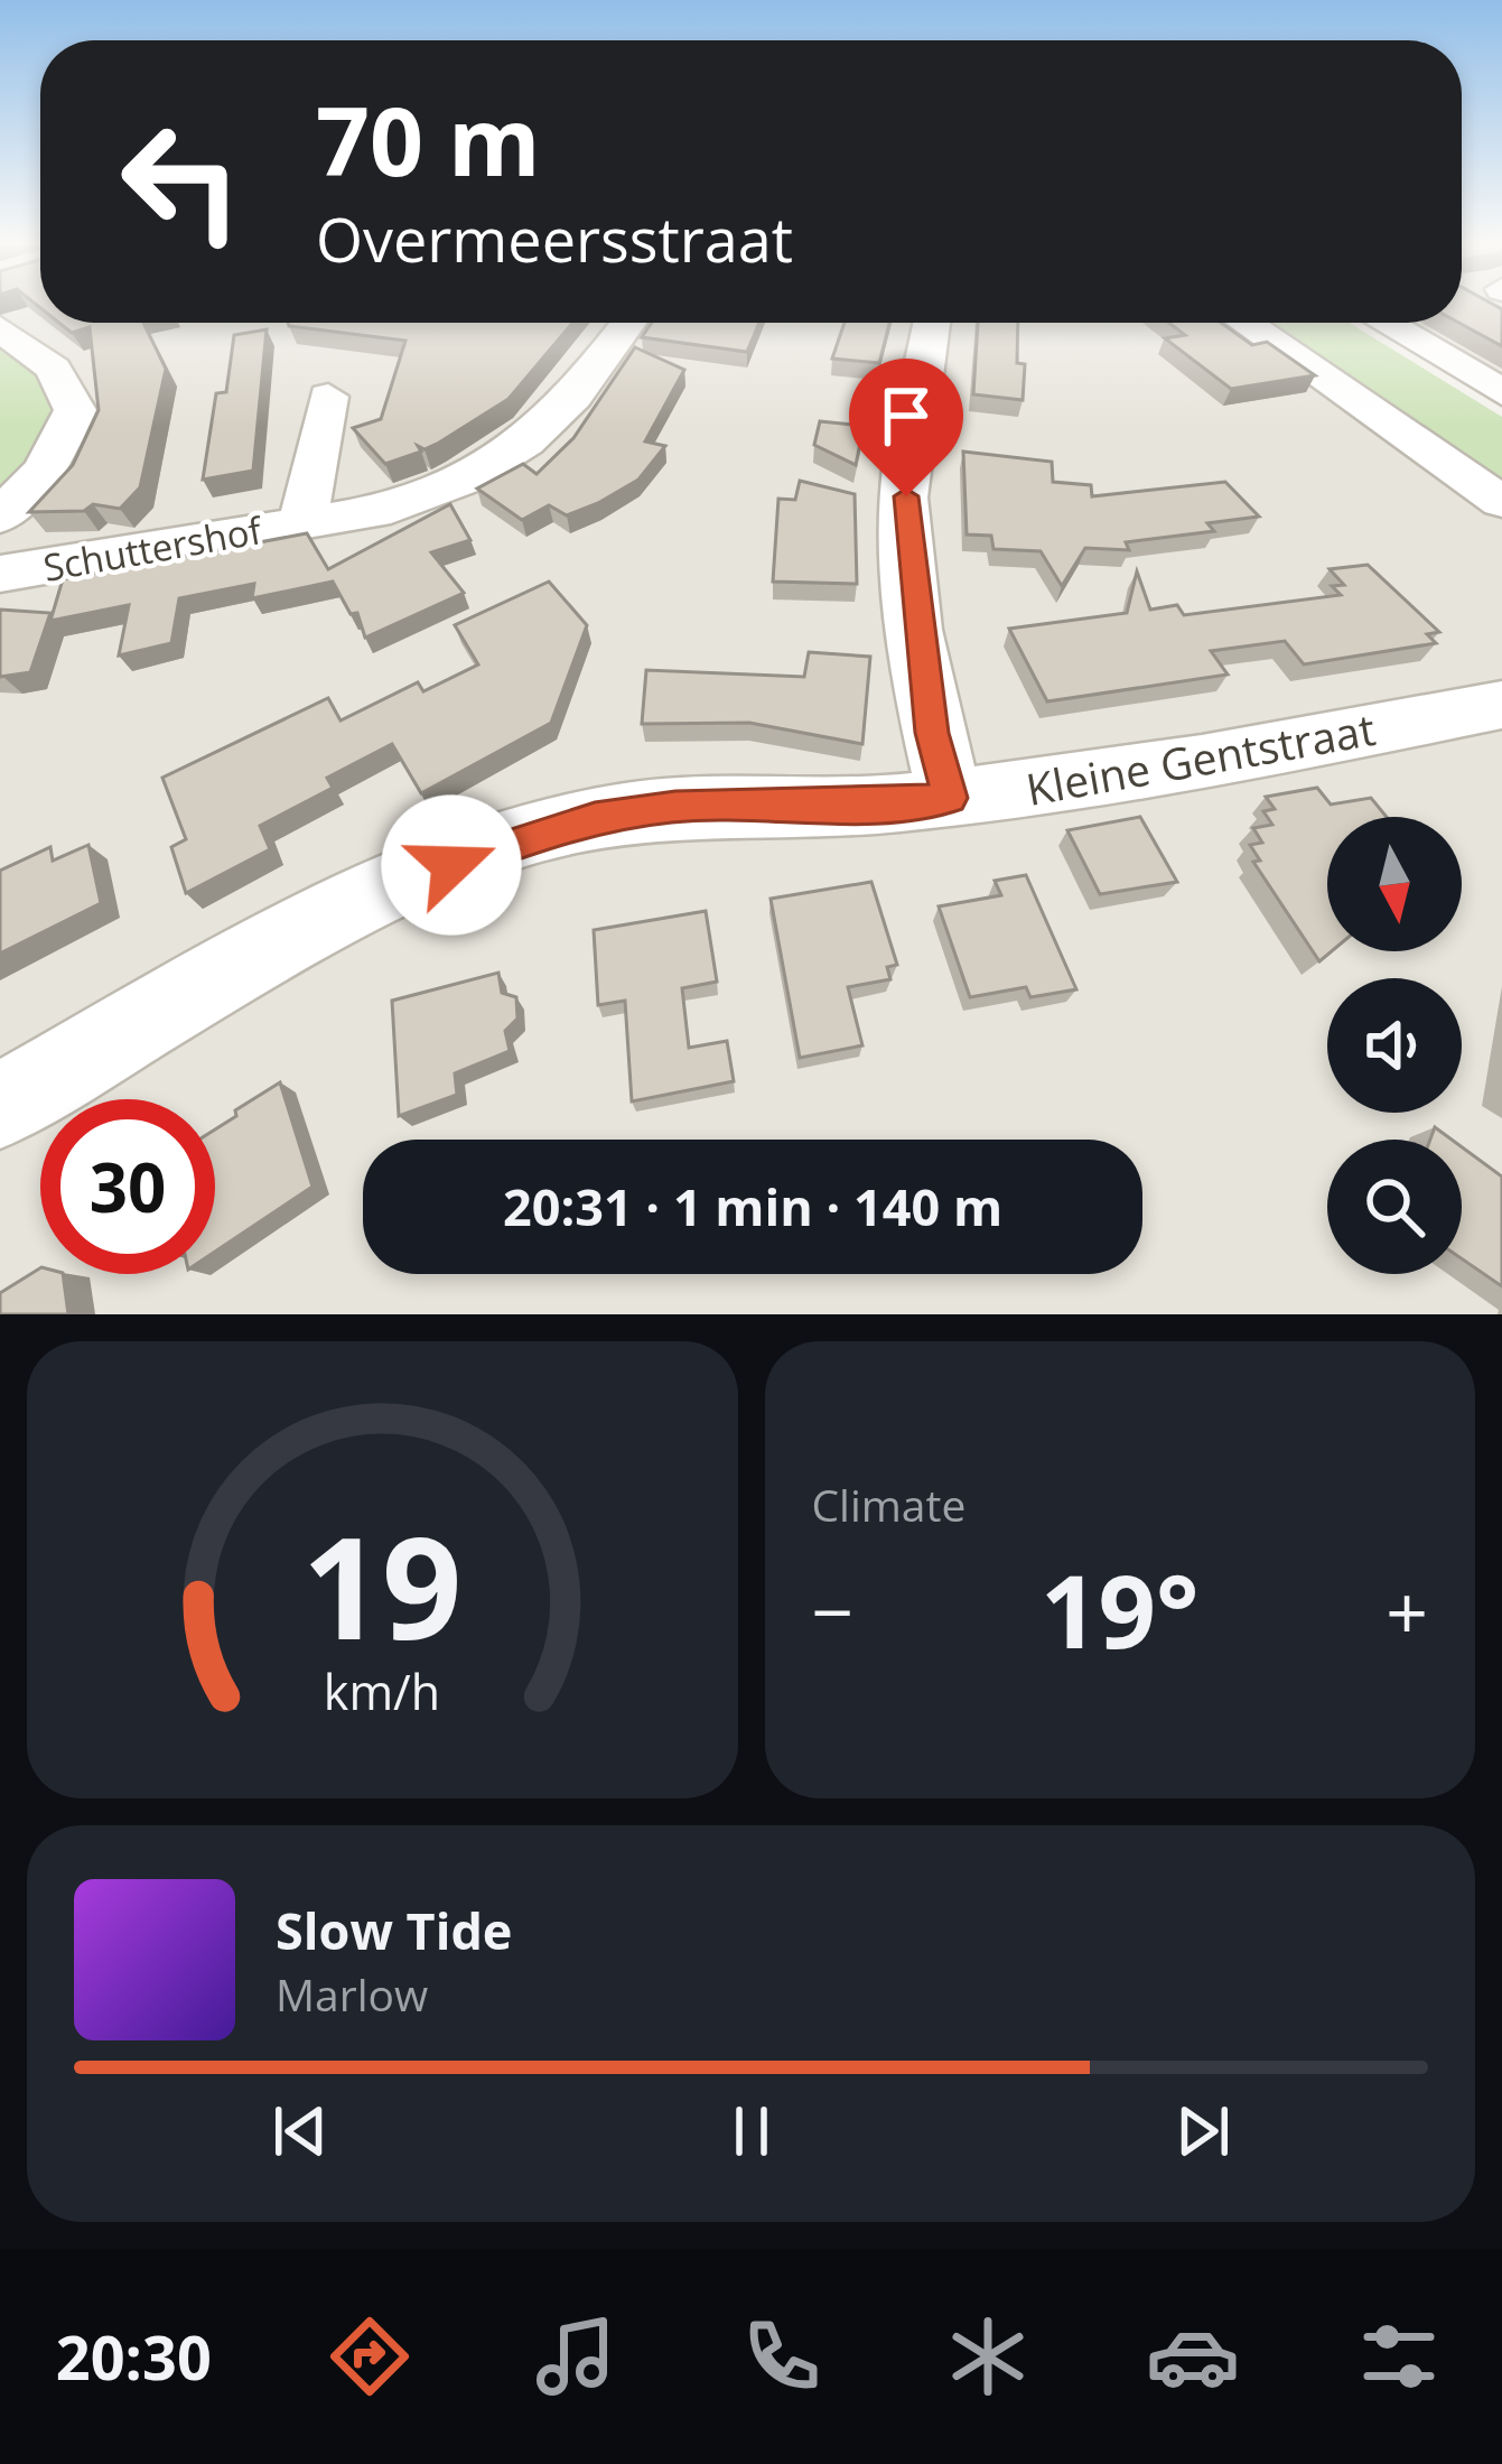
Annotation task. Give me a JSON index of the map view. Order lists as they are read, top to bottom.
{
  "streets": {
    "street": ["Schuttershof", "Kleine Gentstraat"]
  },
  "north": "bottom",
  "page": {
    "turn": ["70 m", "Overmeersstraat"],
    "limit": "30",
    "trip": "20:31 · 1 min · 140 m",
    "tile": "Climate",
    "heat": ["−", "19°", "+"],
    "song": ["Slow Tide", "Marlow"],
    "tabs": "20:30",
    "gauge": ["19", "km/h"]
  }
}
